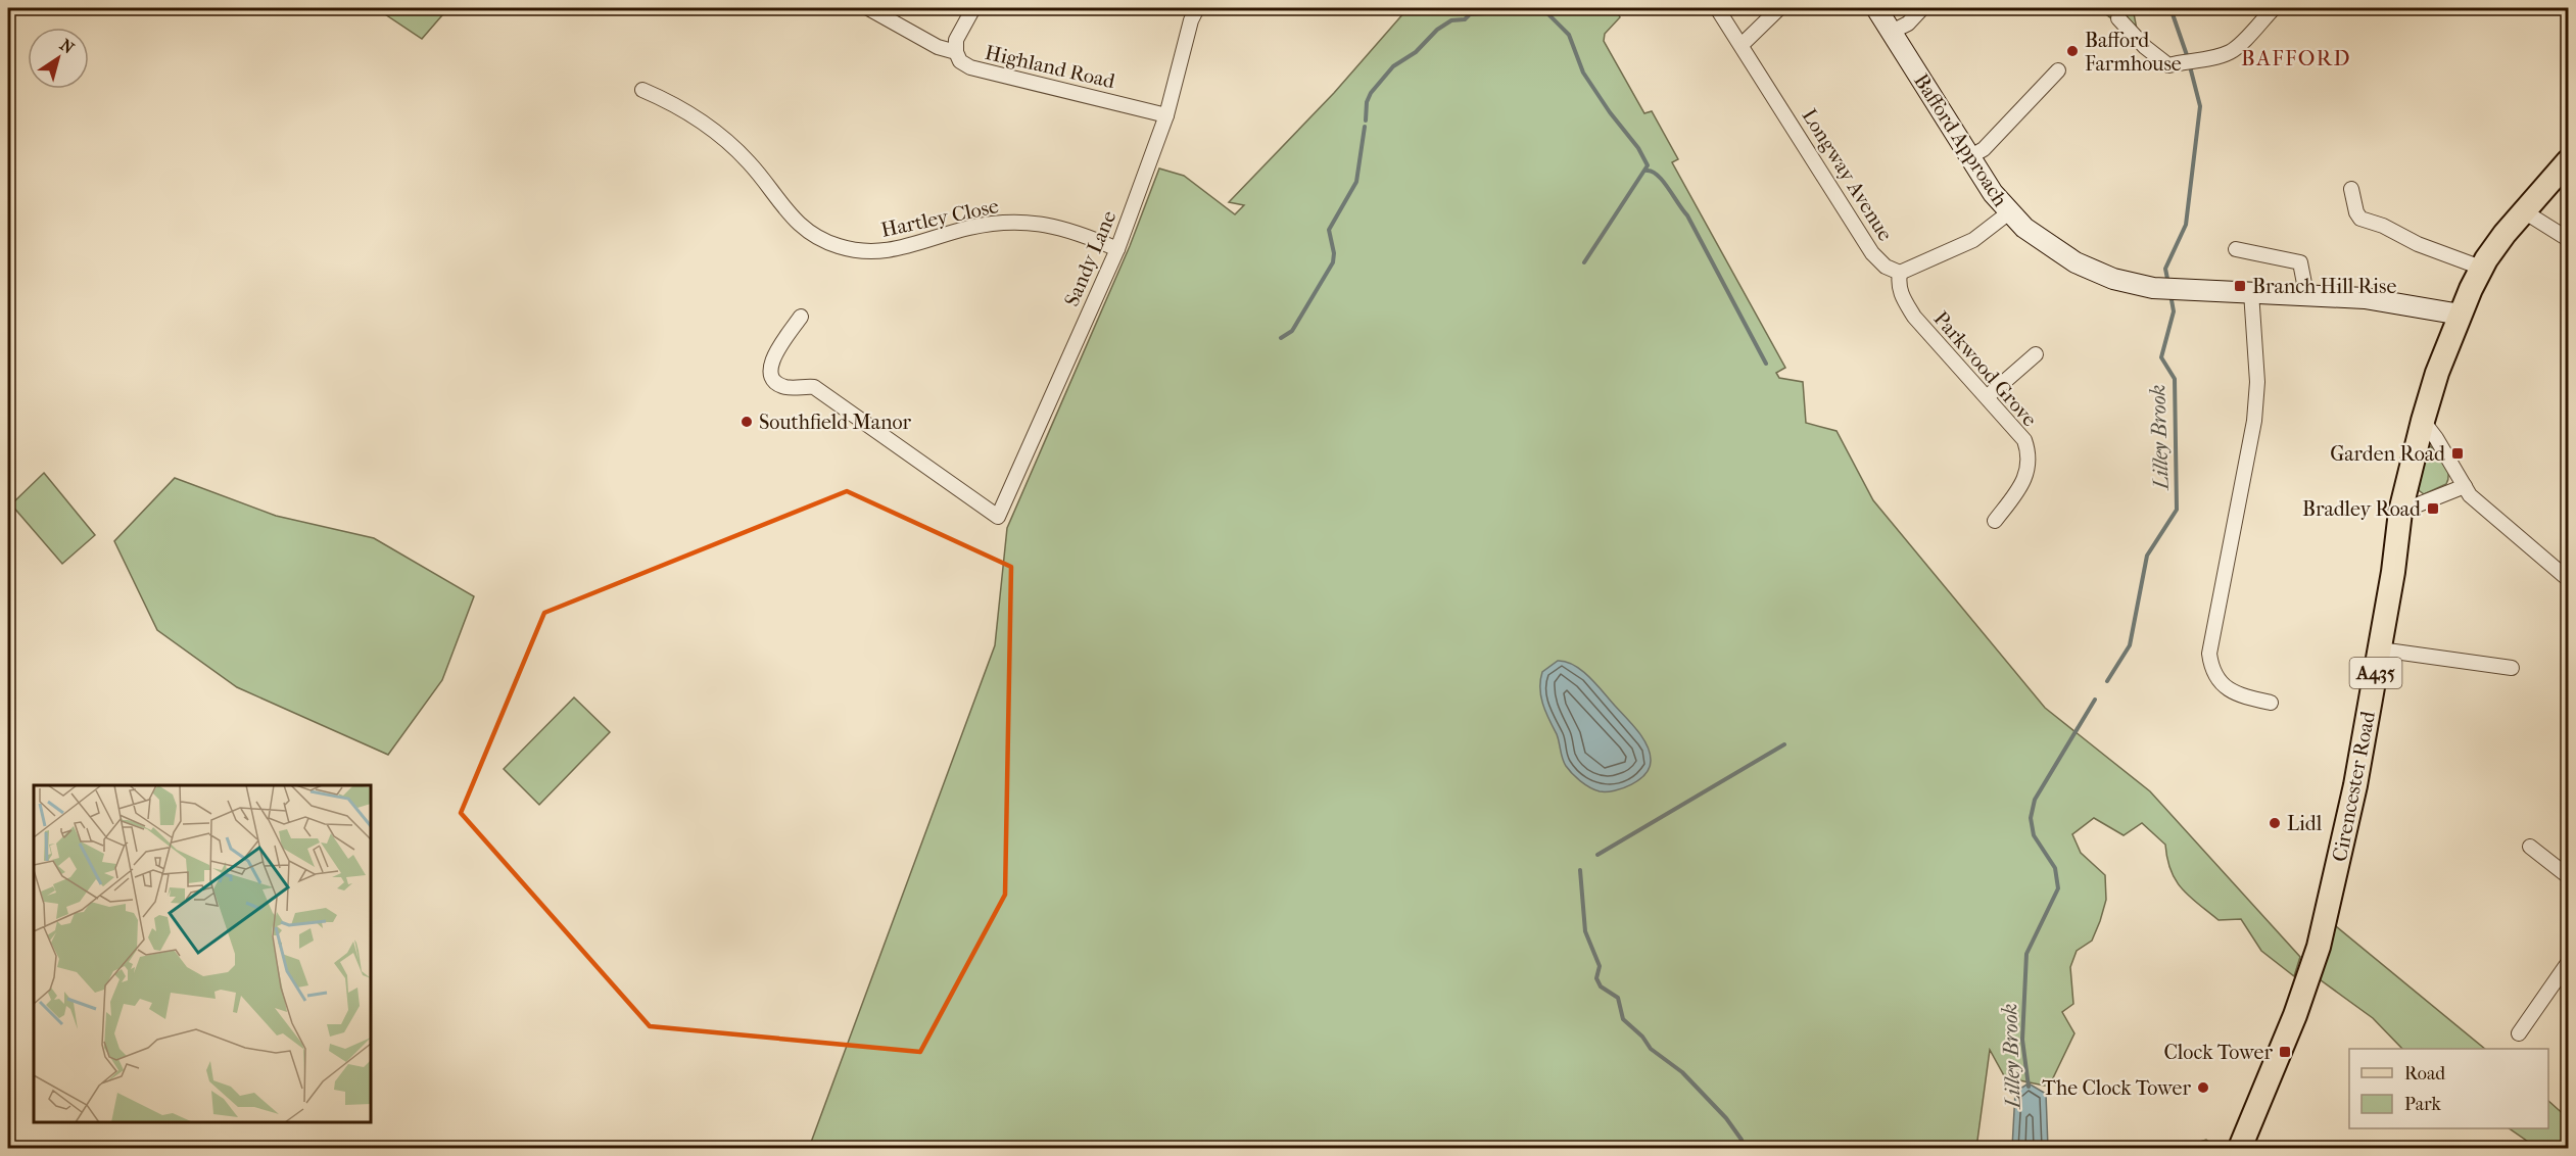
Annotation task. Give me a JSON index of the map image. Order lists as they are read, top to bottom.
{
  "streets": {
    "main road": ["A435", "Cirencester Road"],
    "street": [
      "Highland Road",
      "Bafford Approach",
      "Longway Avenue",
      "Hartley Close",
      "Sandy Lane",
      "Parkwood Grove"
    ]
  },
  "crossings": [
    ["Highland Road", "Sandy Lane"],
    ["Bafford Approach", "Cirencester Road"],
    ["Longway Avenue", "Parkwood Grove"],
    ["Hartley Close", "Sandy Lane"]
  ],
  "districts": ["BAFFORD"],
  "water": ["Lilley Brook"],
  "places": {
    "other": [
      "Bafford Farmhouse",
      "Southfield Manor",
      "Lidl",
      "The Clock Tower"
    ],
    "transit": [
      "Branch Hill Rise",
      "Garden Road",
      "Bradley Road",
      "Clock Tower"
    ]
  },
  "legend": ["Road", "Park"],
  "north": "top right"
}
